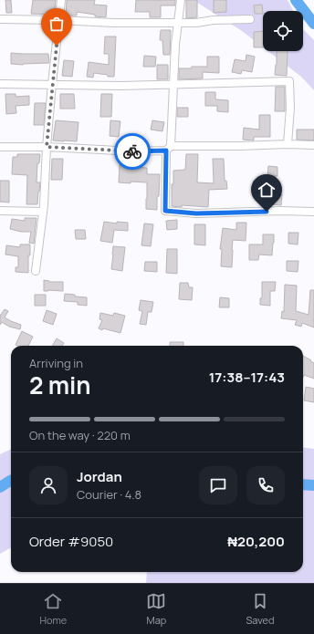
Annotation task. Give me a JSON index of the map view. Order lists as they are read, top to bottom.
{
  "page": {
    "heading": ["2 min", "Arriving in", "17:38–17:43"],
    "panel": [
      "Jordan",
      "Courier · 4.8",
      "Order #9050",
      "₦20,200"
    ],
    "bar": "On the way · 220 m",
    "tabs": ["Home", "Map", "Saved"]
  }
}
